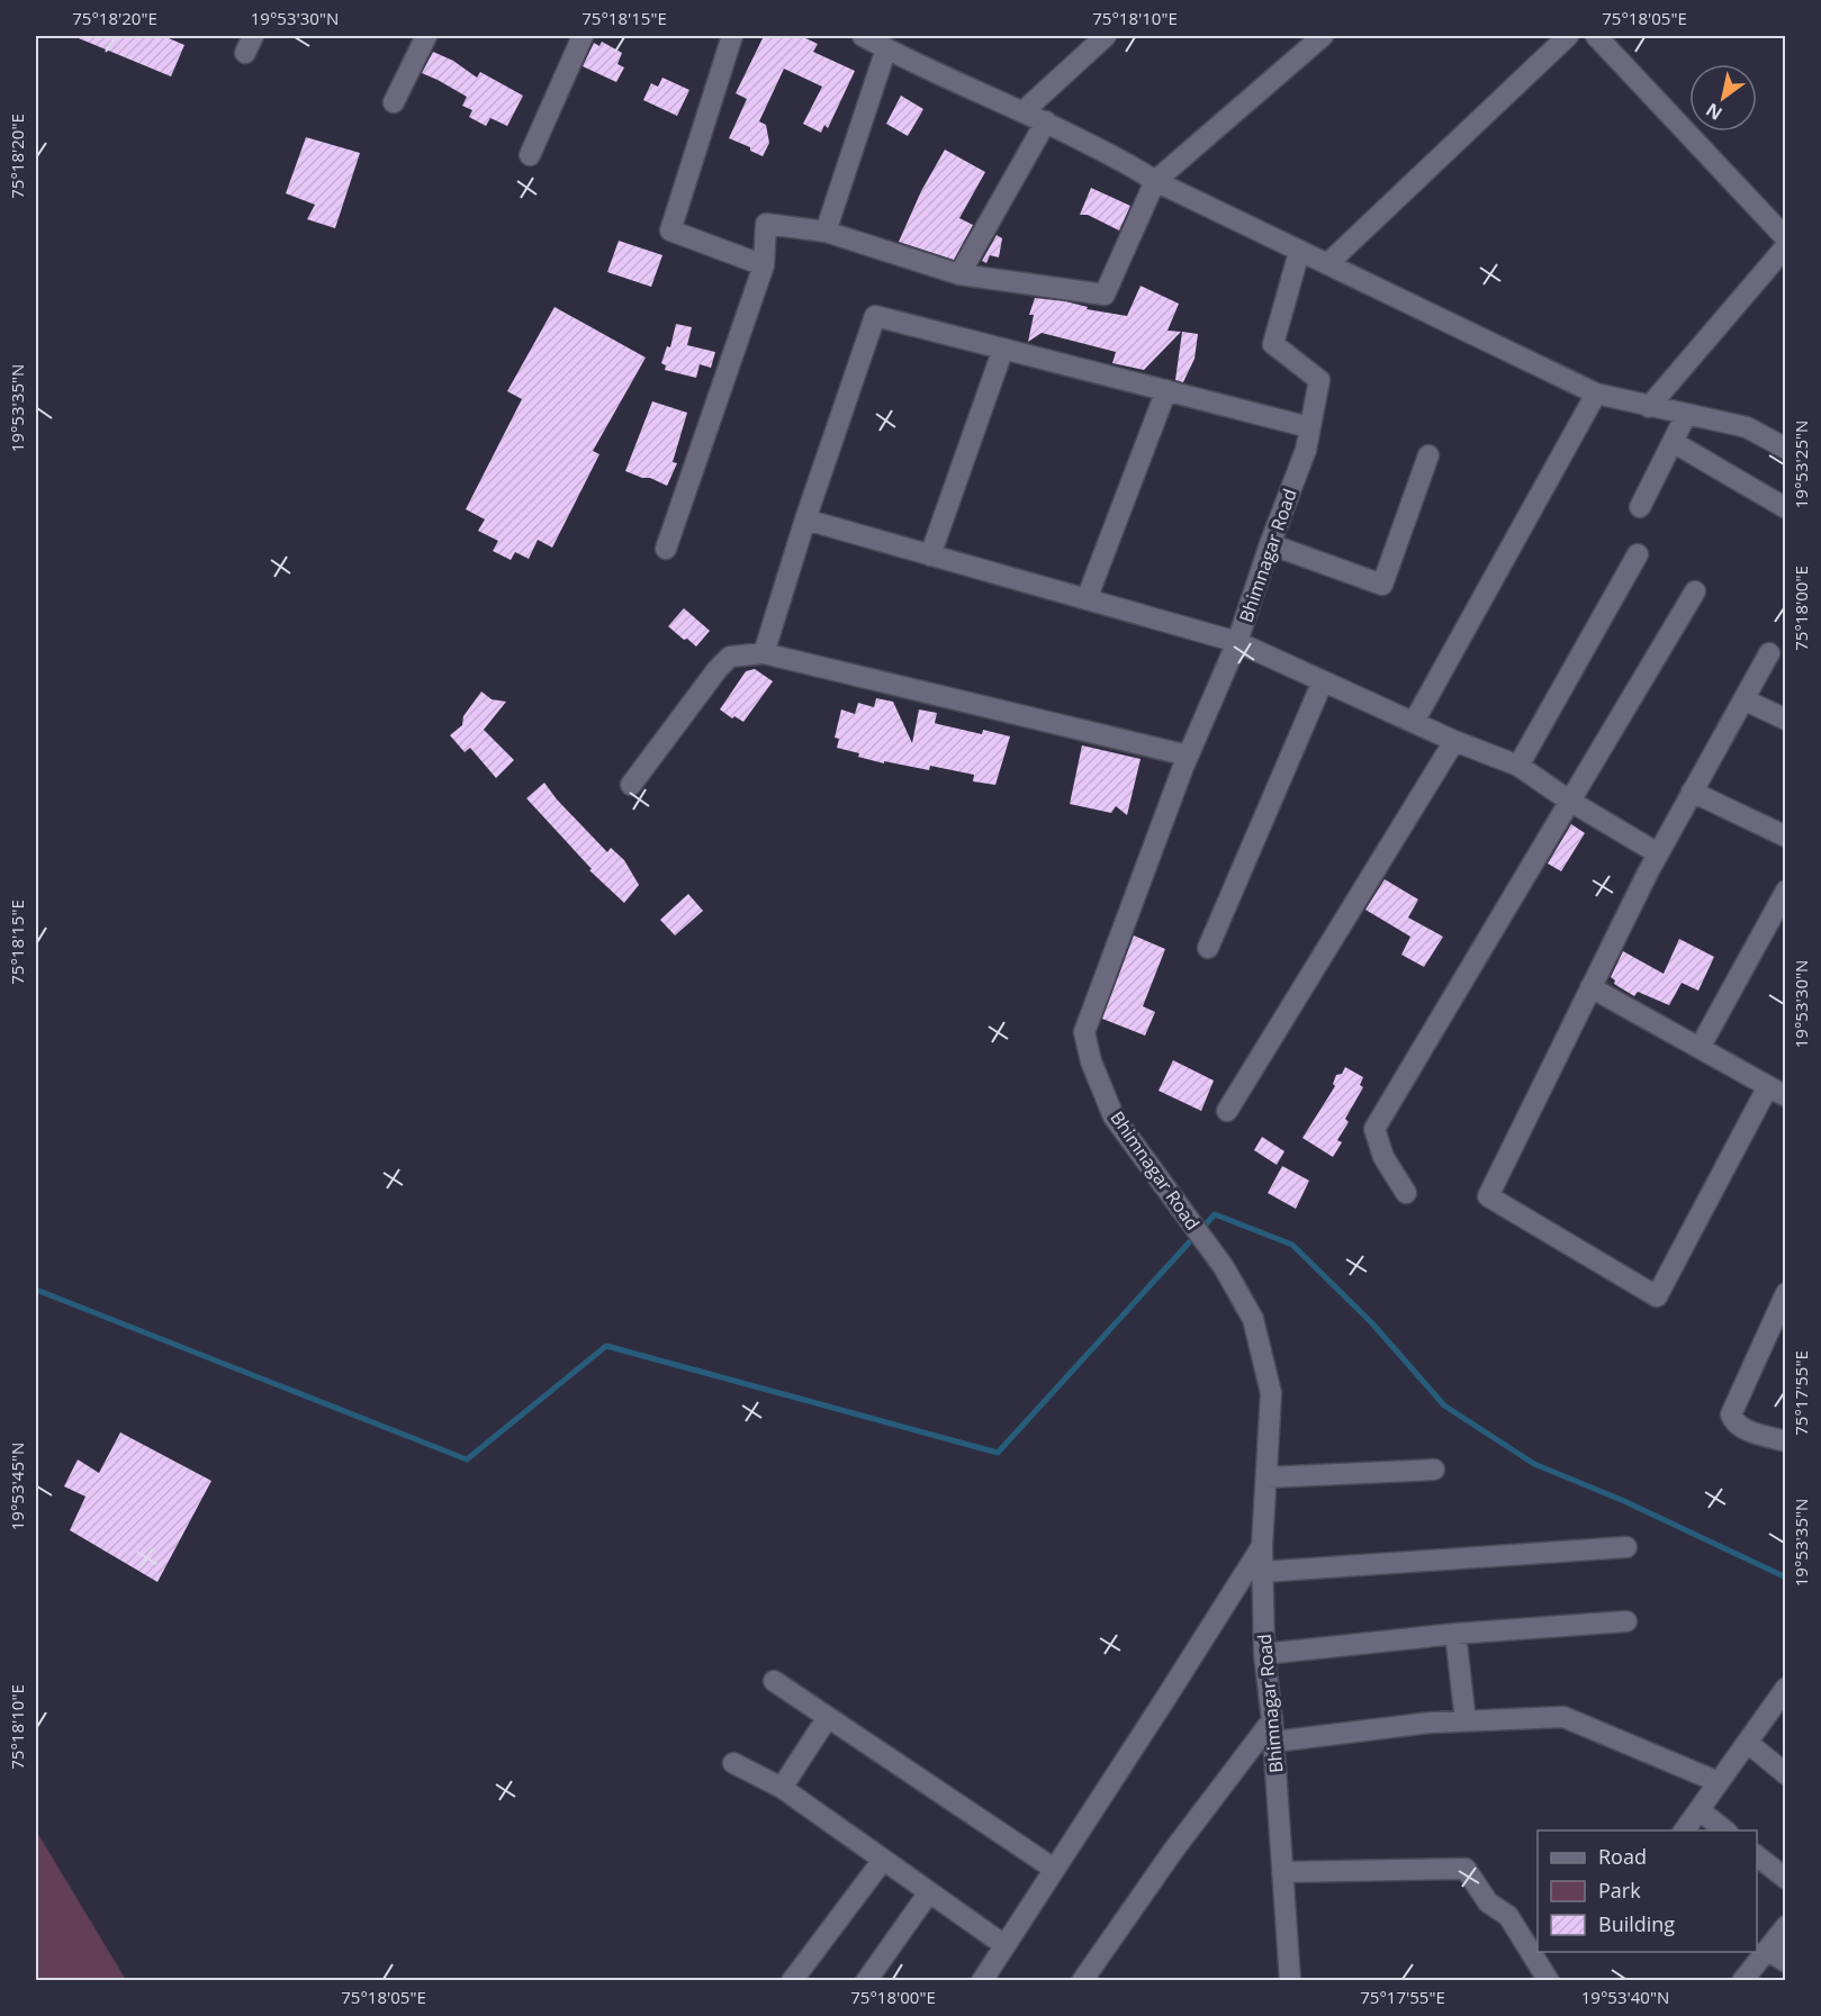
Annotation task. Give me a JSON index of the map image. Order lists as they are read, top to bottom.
{
  "streets": {
    "street": ["Bhimnagar Road"]
  },
  "legend": ["Road", "Park", "Building"],
  "north": "bottom left",
  "coordinates": [
    "75°18'20\"E",
    "19°53'30\"N",
    "75°18'15\"E",
    "75°18'10\"E",
    "75°18'05\"E",
    "19°53'35\"N",
    "19°53'25\"N",
    "75°18'00\"E",
    "75°17'55\"E",
    "19°53'45\"N",
    "19°53'40\"N"
  ]
}
